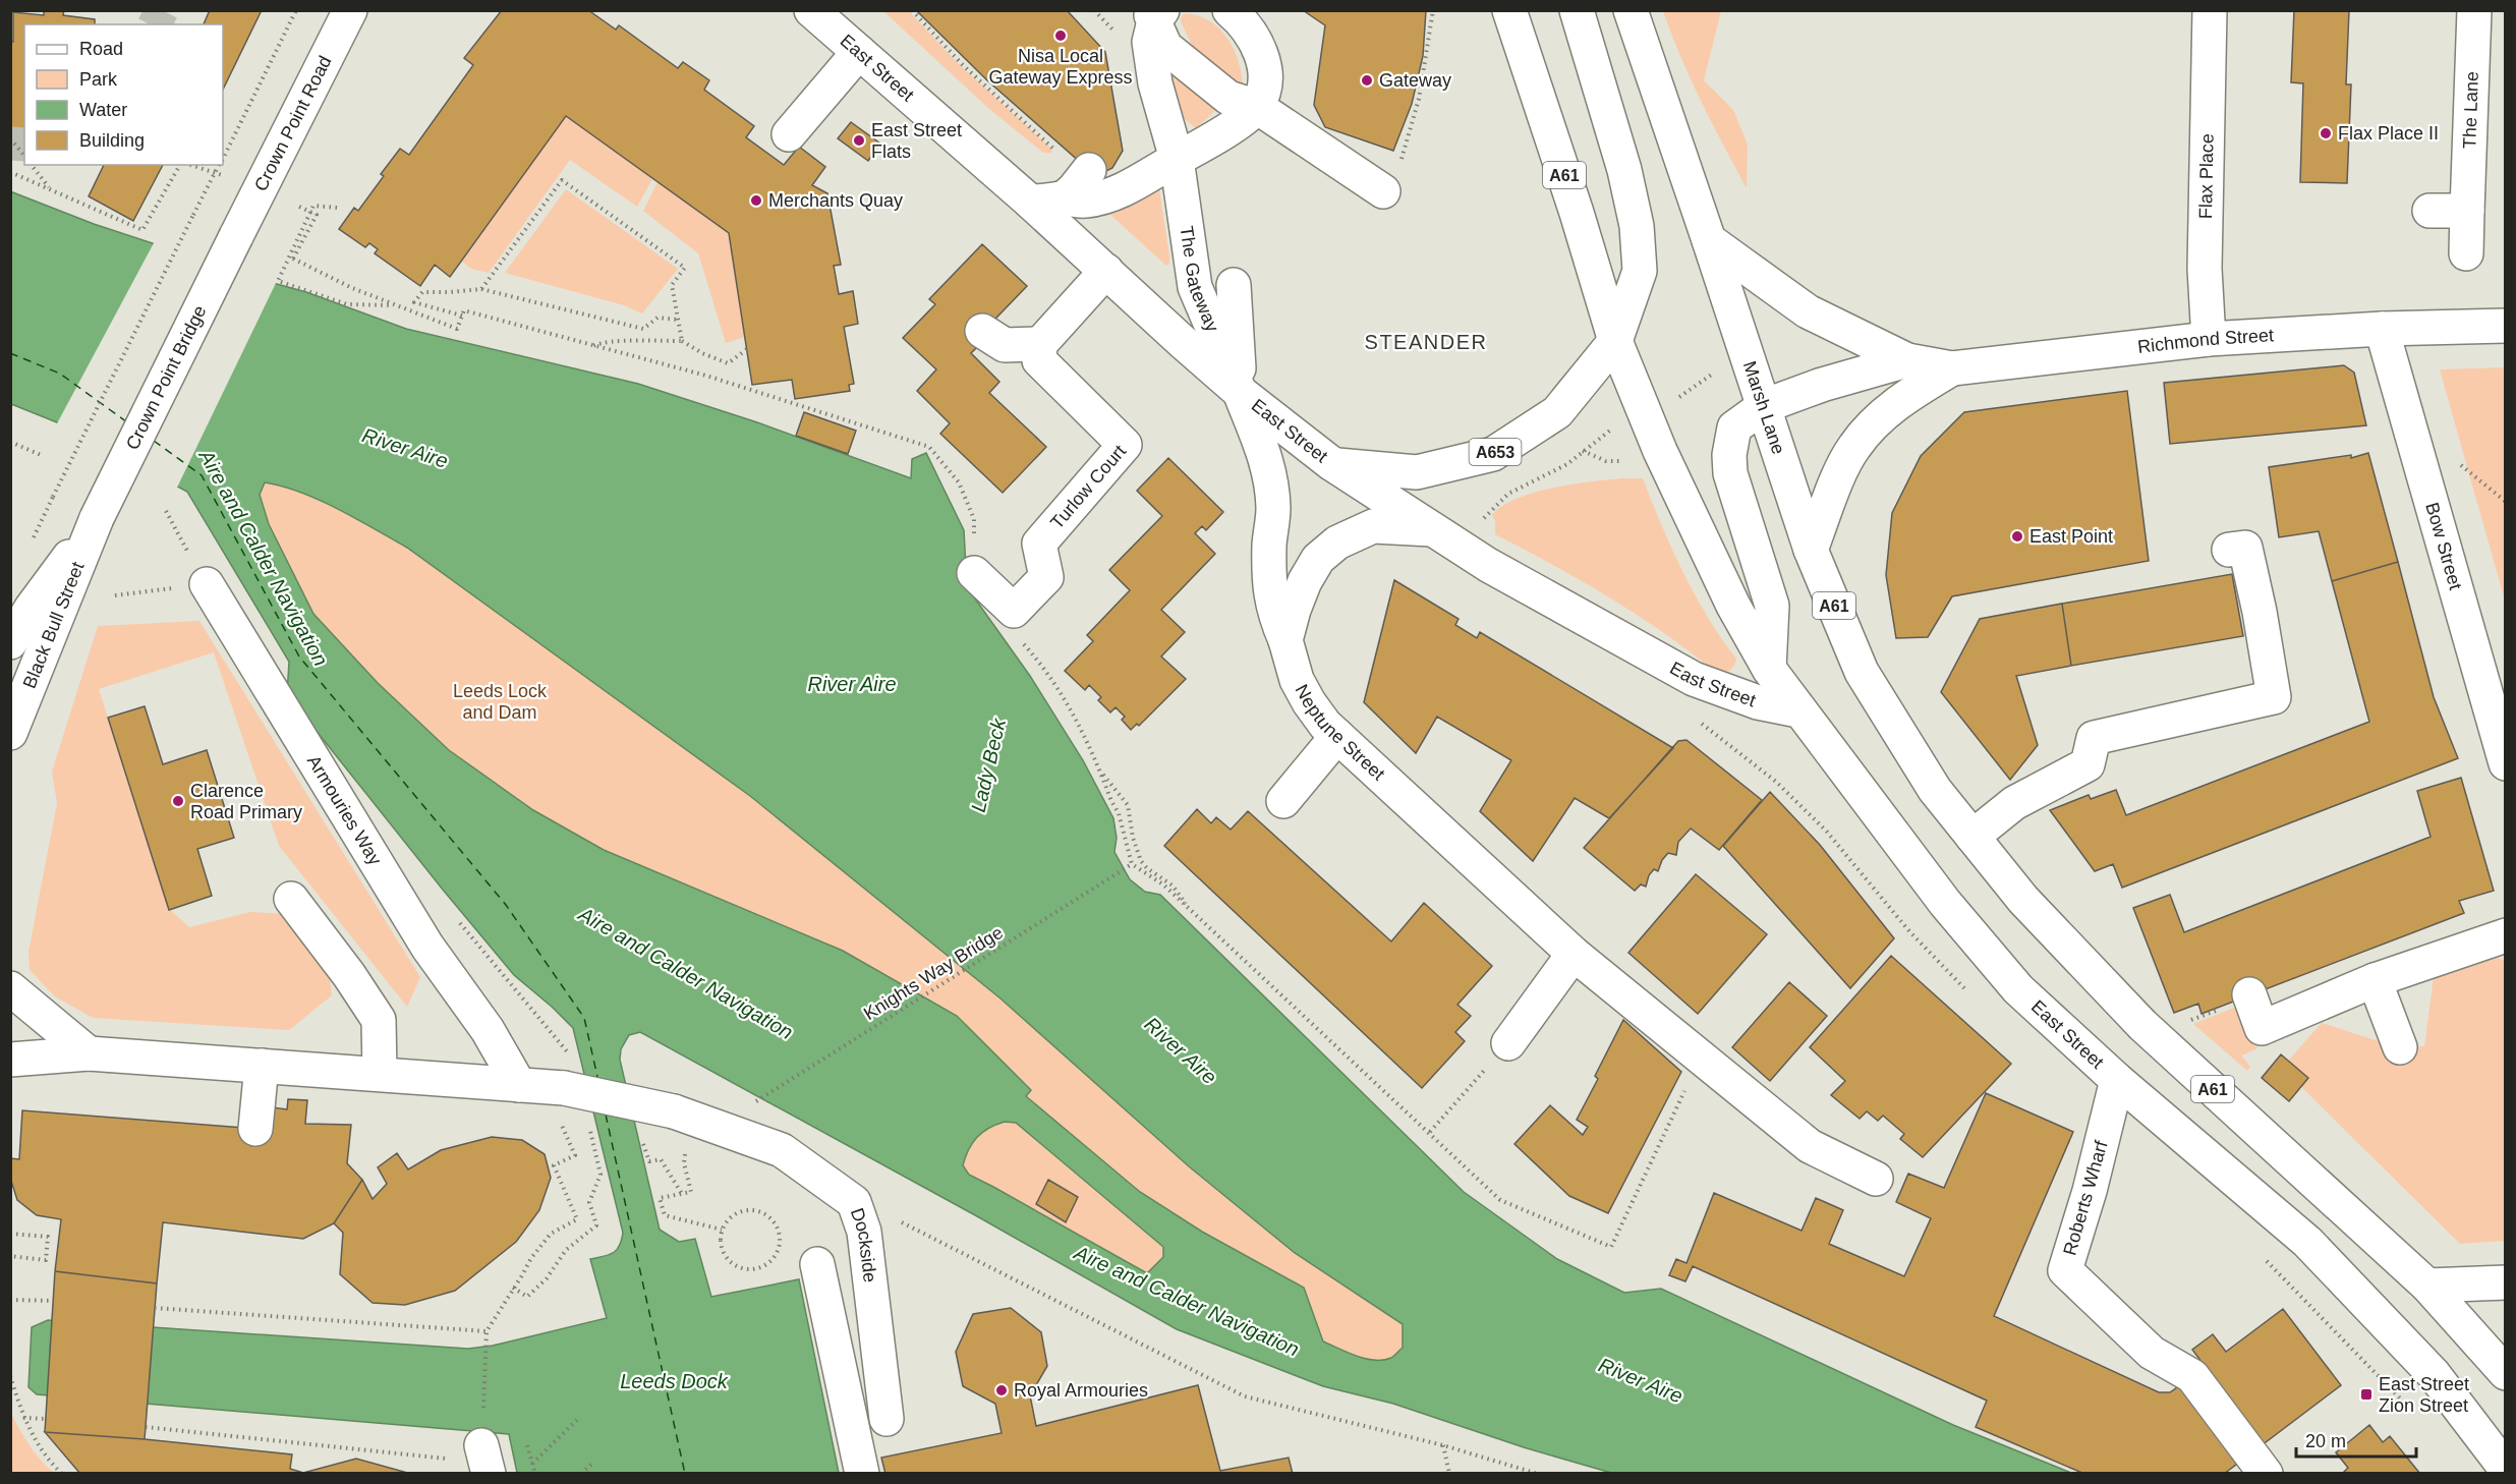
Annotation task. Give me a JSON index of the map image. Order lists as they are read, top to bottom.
{
  "streets": {
    "main road": [
      "East Street",
      "The Lane",
      "Crown Point Road",
      "A61",
      "Flax Place",
      "The Gateway",
      "Richmond Street",
      "Crown Point Bridge",
      "Marsh Lane",
      "A653",
      "Turlow Court",
      "Bow Street",
      "Black Bull Street",
      "Neptune Street",
      "Armouries Way",
      "Roberts Wharf",
      "Dockside"
    ],
    "path": ["Knights Way Bridge"]
  },
  "crossings": [
    ["East Street", "A61"],
    ["East Street", "The Gateway"],
    ["East Street", "A653"],
    ["East Street", "Roberts Wharf"],
    ["Crown Point Road", "Crown Point Bridge"],
    ["A61", "Richmond Street"],
    ["A61", "Marsh Lane"],
    ["A61", "A653"],
    ["Flax Place", "Richmond Street"],
    ["The Gateway", "Neptune Street"],
    ["Richmond Street", "Marsh Lane"],
    ["Richmond Street", "Bow Street"],
    ["Crown Point Bridge", "Black Bull Street"]
  ],
  "districts": ["STEANDER"],
  "water": [
    "River Aire",
    "Aire and Calder Navigation",
    "Lady Beck",
    "Leeds Dock"
  ],
  "parks": ["Leeds Lock and Dam"],
  "places": {
    "other": [
      "Nisa Local Gateway Express",
      "Gateway",
      "Flax Place II",
      "East Street Flats",
      "Merchants Quay",
      "East Point",
      "Clarence Road Primary",
      "Royal Armouries"
    ],
    "transit": ["East Street Zion Street"]
  },
  "legend": [
    "Road",
    "Park",
    "Water",
    "Building"
  ],
  "scale_bar": "20 m"
}
